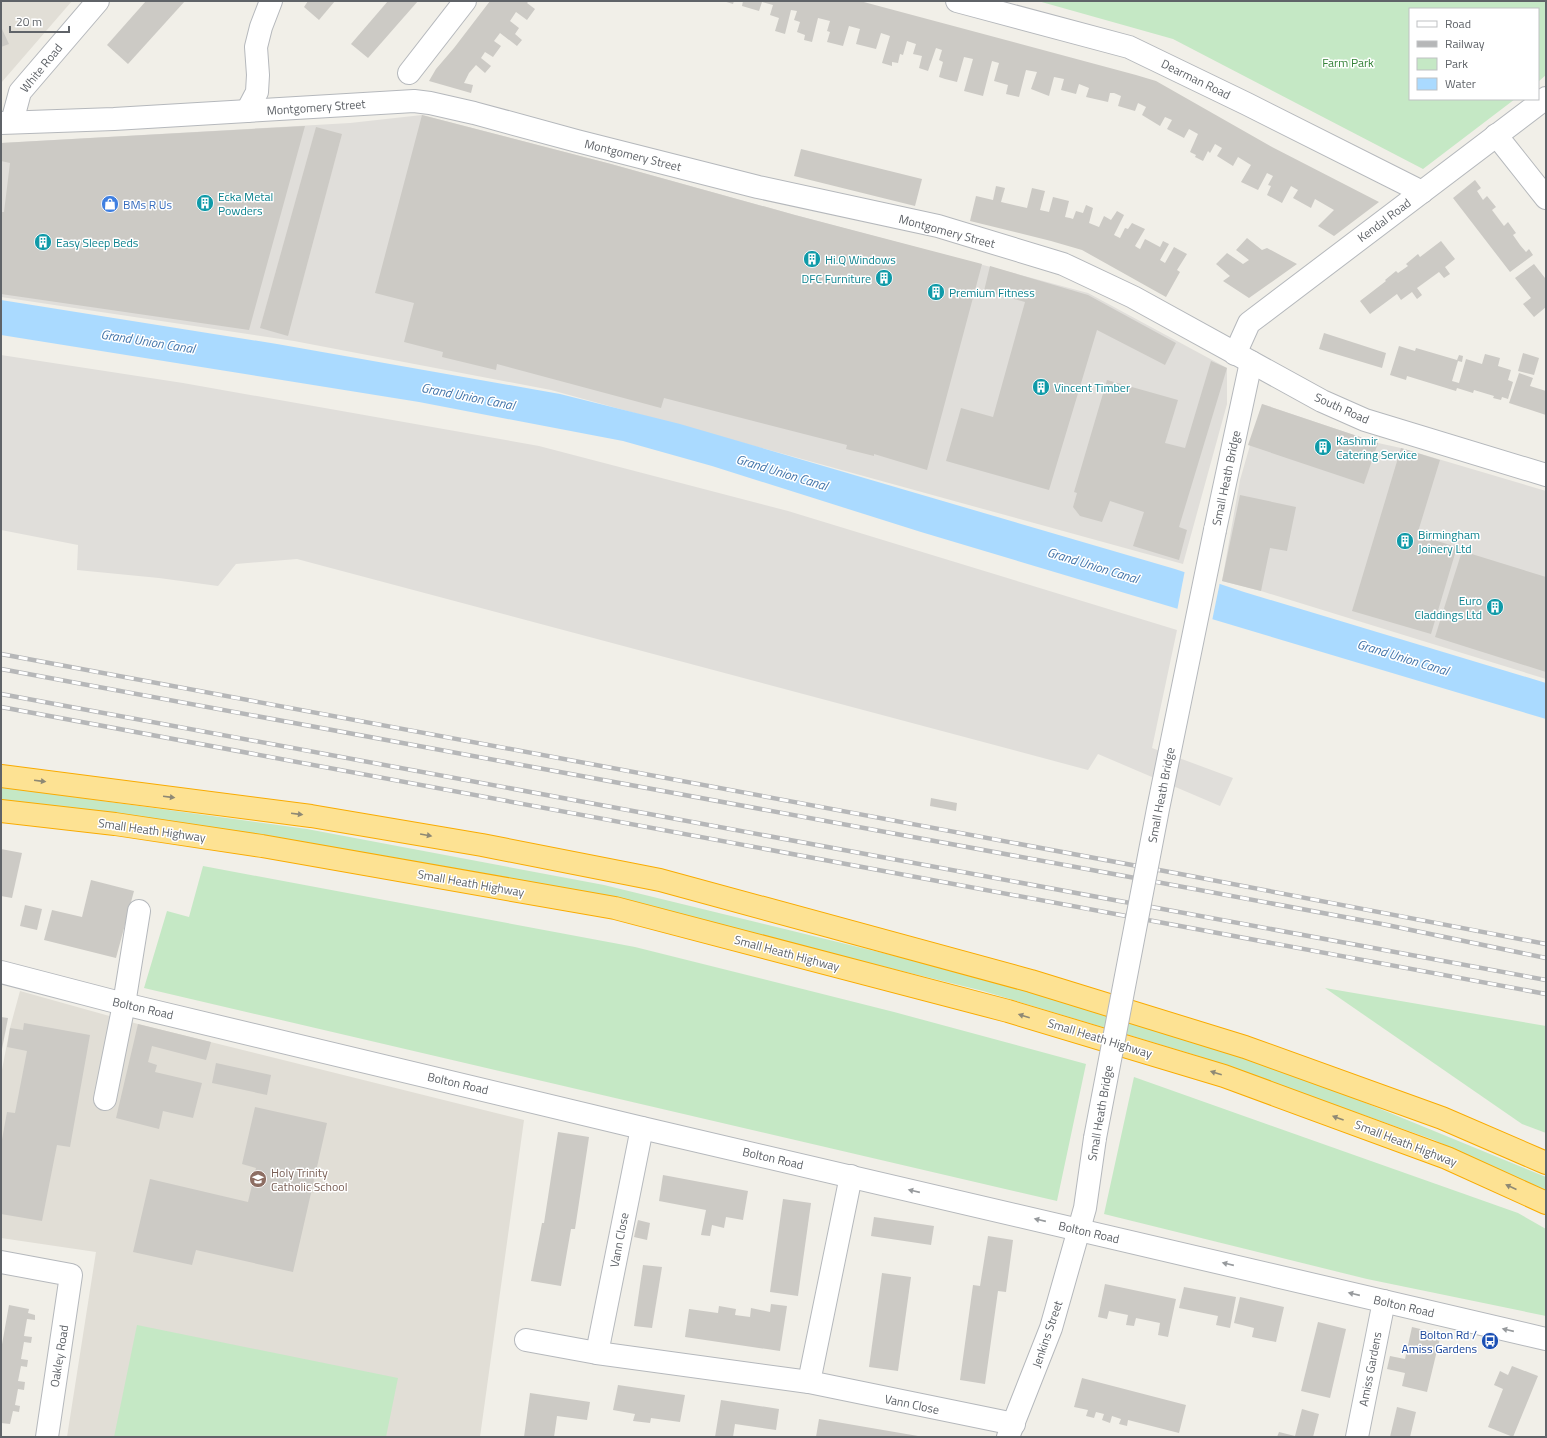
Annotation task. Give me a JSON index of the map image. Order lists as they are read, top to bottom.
{
  "streets": {
    "highway": ["Small Heath Highway"],
    "street": [
      "White Road",
      "Dearman Road",
      "Montgomery Street",
      "Kendal Road",
      "South Road",
      "Small Heath Bridge",
      "Bolton Road",
      "Vann Close",
      "Jenkins Street",
      "Oakley Road",
      "Amiss Gardens"
    ]
  },
  "crossings": [
    ["White Road", "Montgomery Street"],
    ["Dearman Road", "Kendal Road"],
    ["Montgomery Street", "Kendal Road"],
    ["Montgomery Street", "South Road"],
    ["Montgomery Street", "Small Heath Bridge"],
    ["Kendal Road", "South Road"],
    ["Kendal Road", "Small Heath Bridge"],
    ["South Road", "Small Heath Bridge"],
    ["Small Heath Bridge", "Bolton Road"],
    ["Small Heath Bridge", "Jenkins Street"],
    ["Bolton Road", "Vann Close"],
    ["Bolton Road", "Jenkins Street"],
    ["Bolton Road", "Amiss Gardens"],
    ["Vann Close", "Jenkins Street"]
  ],
  "one_way": ["Bolton Road"],
  "water": ["Grand Union Canal"],
  "parks": ["Farm Park"],
  "places": {
    "building": [
      "Ecka Metal Powders",
      "Easy Sleep Beds",
      "Hi.Q Windows",
      "DFC Furniture",
      "Premium Fitness",
      "Vincent Timber",
      "Kashmir Catering Service",
      "Birmingham Joinery Ltd",
      "Euro Claddings Ltd"
    ],
    "shop": ["BMs R Us"],
    "school or university": ["Holy Trinity Catholic School"],
    "bus stop": ["Bolton Rd / Amiss Gardens"]
  },
  "legend": [
    "Road",
    "Railway",
    "Park",
    "Water"
  ],
  "scale_bar": "20 m"
}
